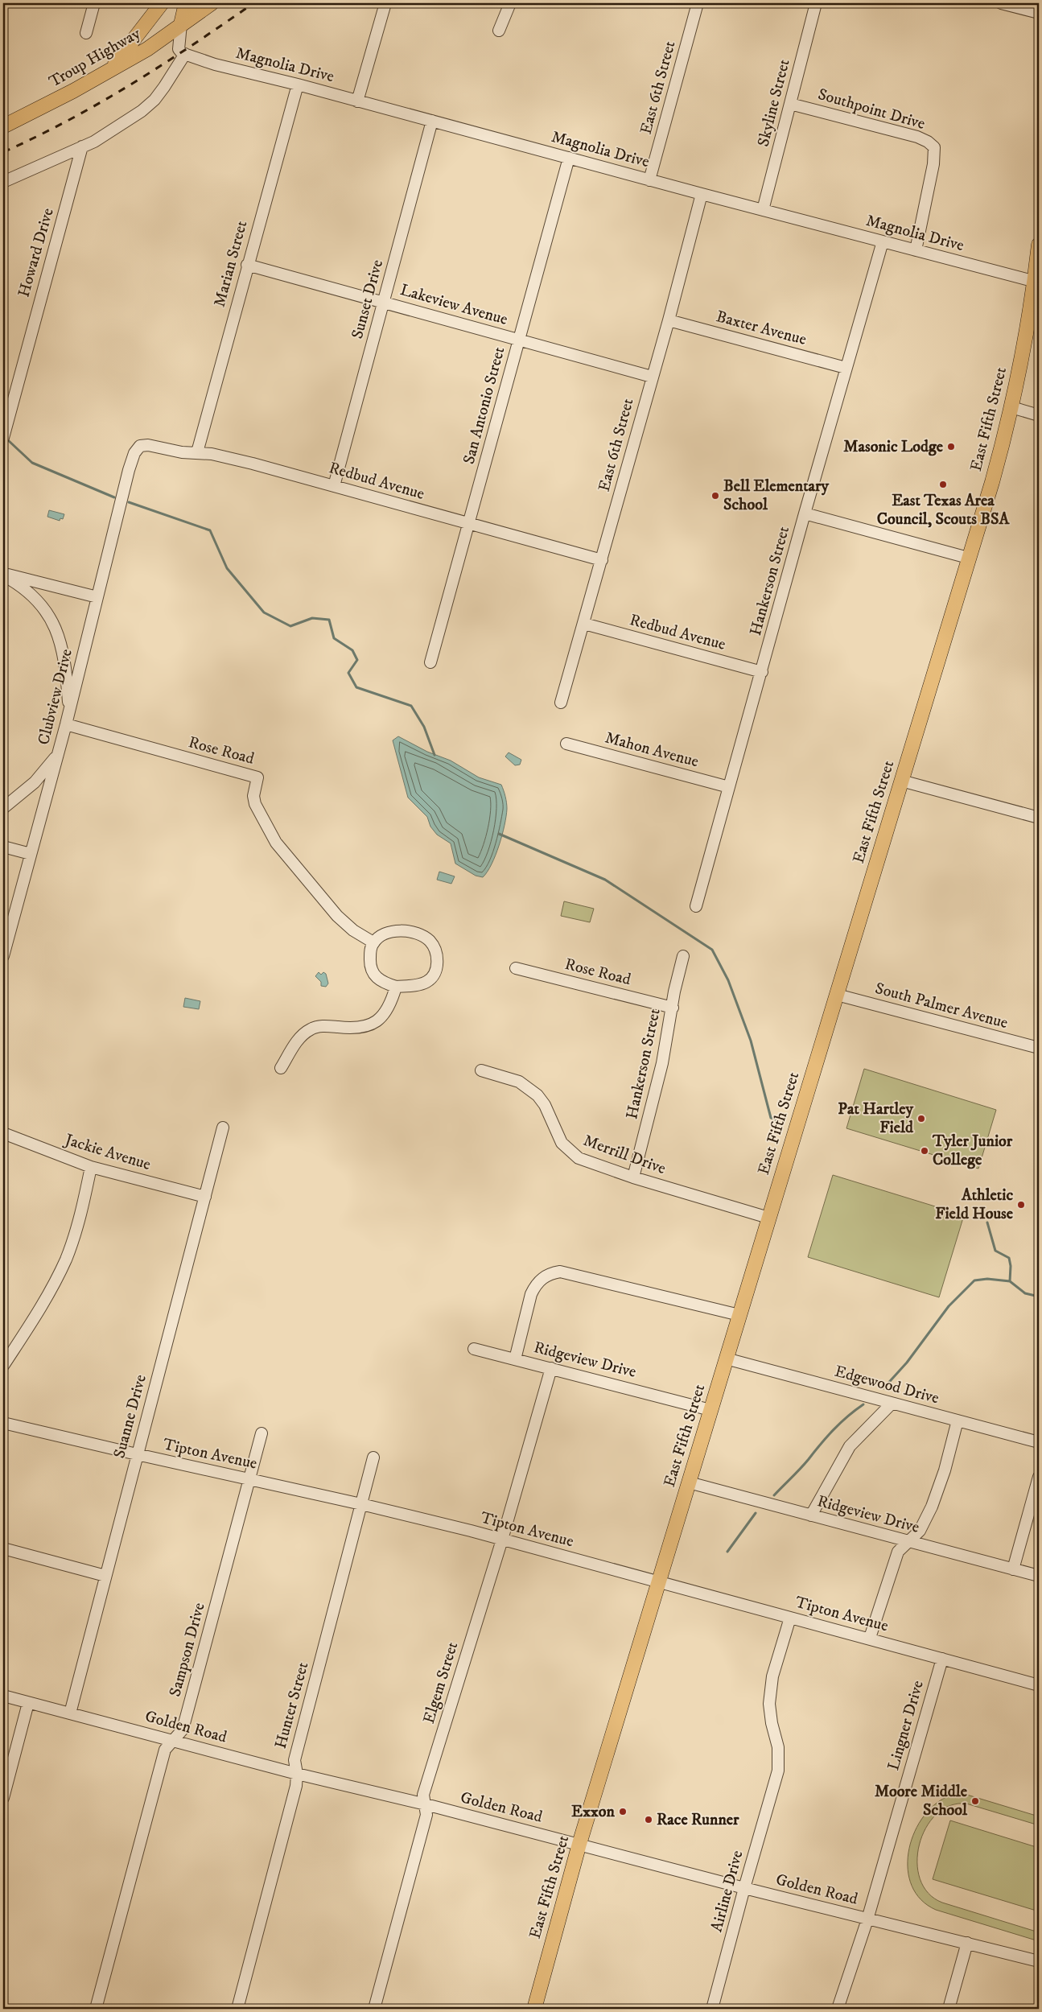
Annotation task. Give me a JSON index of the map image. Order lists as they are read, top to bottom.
{
  "streets": {
    "main road": ["Troup Highway", "East Fifth Street"],
    "street": [
      "Magnolia Drive",
      "East 6th Street",
      "Skyline Street",
      "Southpoint Drive",
      "Howard Drive",
      "Marian Street",
      "Sunset Drive",
      "Lakeview Avenue",
      "Baxter Avenue",
      "San Antonio Street",
      "Redbud Avenue",
      "Hankerson Street",
      "Clubview Drive",
      "Mahon Avenue",
      "Rose Road",
      "South Palmer Avenue",
      "Jackie Avenue",
      "Merrill Drive",
      "Ridgeview Drive",
      "Edgewood Drive",
      "Suanne Drive",
      "Tipton Avenue",
      "Sampson Drive",
      "Elgem Street",
      "Hunter Street",
      "Lingner Drive",
      "Golden Road",
      "Airline Drive"
    ]
  },
  "crossings": [
    ["Magnolia Drive", "East 6th Street"],
    ["Magnolia Drive", "Skyline Street"],
    ["Magnolia Drive", "Southpoint Drive"],
    ["Magnolia Drive", "Marian Street"],
    ["Magnolia Drive", "Sunset Drive"],
    ["Magnolia Drive", "San Antonio Street"],
    ["Magnolia Drive", "East Fifth Street"],
    ["Magnolia Drive", "Hankerson Street"],
    ["East 6th Street", "Lakeview Avenue"],
    ["East 6th Street", "Baxter Avenue"],
    ["East 6th Street", "Redbud Avenue"],
    ["Skyline Street", "Southpoint Drive"],
    ["Marian Street", "Lakeview Avenue"],
    ["Marian Street", "Redbud Avenue"],
    ["Sunset Drive", "Lakeview Avenue"],
    ["Sunset Drive", "Redbud Avenue"],
    ["Lakeview Avenue", "San Antonio Street"],
    ["Baxter Avenue", "Hankerson Street"],
    ["San Antonio Street", "Redbud Avenue"],
    ["East Fifth Street", "South Palmer Avenue"],
    ["East Fifth Street", "Merrill Drive"],
    ["East Fifth Street", "Ridgeview Drive"],
    ["East Fifth Street", "Edgewood Drive"],
    ["East Fifth Street", "Tipton Avenue"],
    ["East Fifth Street", "Golden Road"],
    ["Redbud Avenue", "Hankerson Street"],
    ["Redbud Avenue", "Clubview Drive"],
    ["Hankerson Street", "Mahon Avenue"],
    ["Hankerson Street", "Rose Road"],
    ["Hankerson Street", "Merrill Drive"],
    ["Clubview Drive", "Rose Road"],
    ["Jackie Avenue", "Suanne Drive"],
    ["Ridgeview Drive", "Elgem Street"],
    ["Suanne Drive", "Tipton Avenue"],
    ["Suanne Drive", "Golden Road"],
    ["Tipton Avenue", "Sampson Drive"],
    ["Tipton Avenue", "Elgem Street"],
    ["Tipton Avenue", "Hunter Street"],
    ["Tipton Avenue", "Lingner Drive"],
    ["Tipton Avenue", "Airline Drive"],
    ["Sampson Drive", "Golden Road"],
    ["Elgem Street", "Golden Road"],
    ["Hunter Street", "Golden Road"],
    ["Lingner Drive", "Golden Road"],
    ["Golden Road", "Airline Drive"]
  ],
  "places": [
    "Masonic Lodge",
    "East Texas Area Council, Scouts BSA",
    "Bell Elementary School",
    "Pat Hartley Field",
    "Tyler Junior College",
    "Athletic Field House",
    "Moore Middle School",
    "Exxon",
    "Race Runner"
  ]
}
